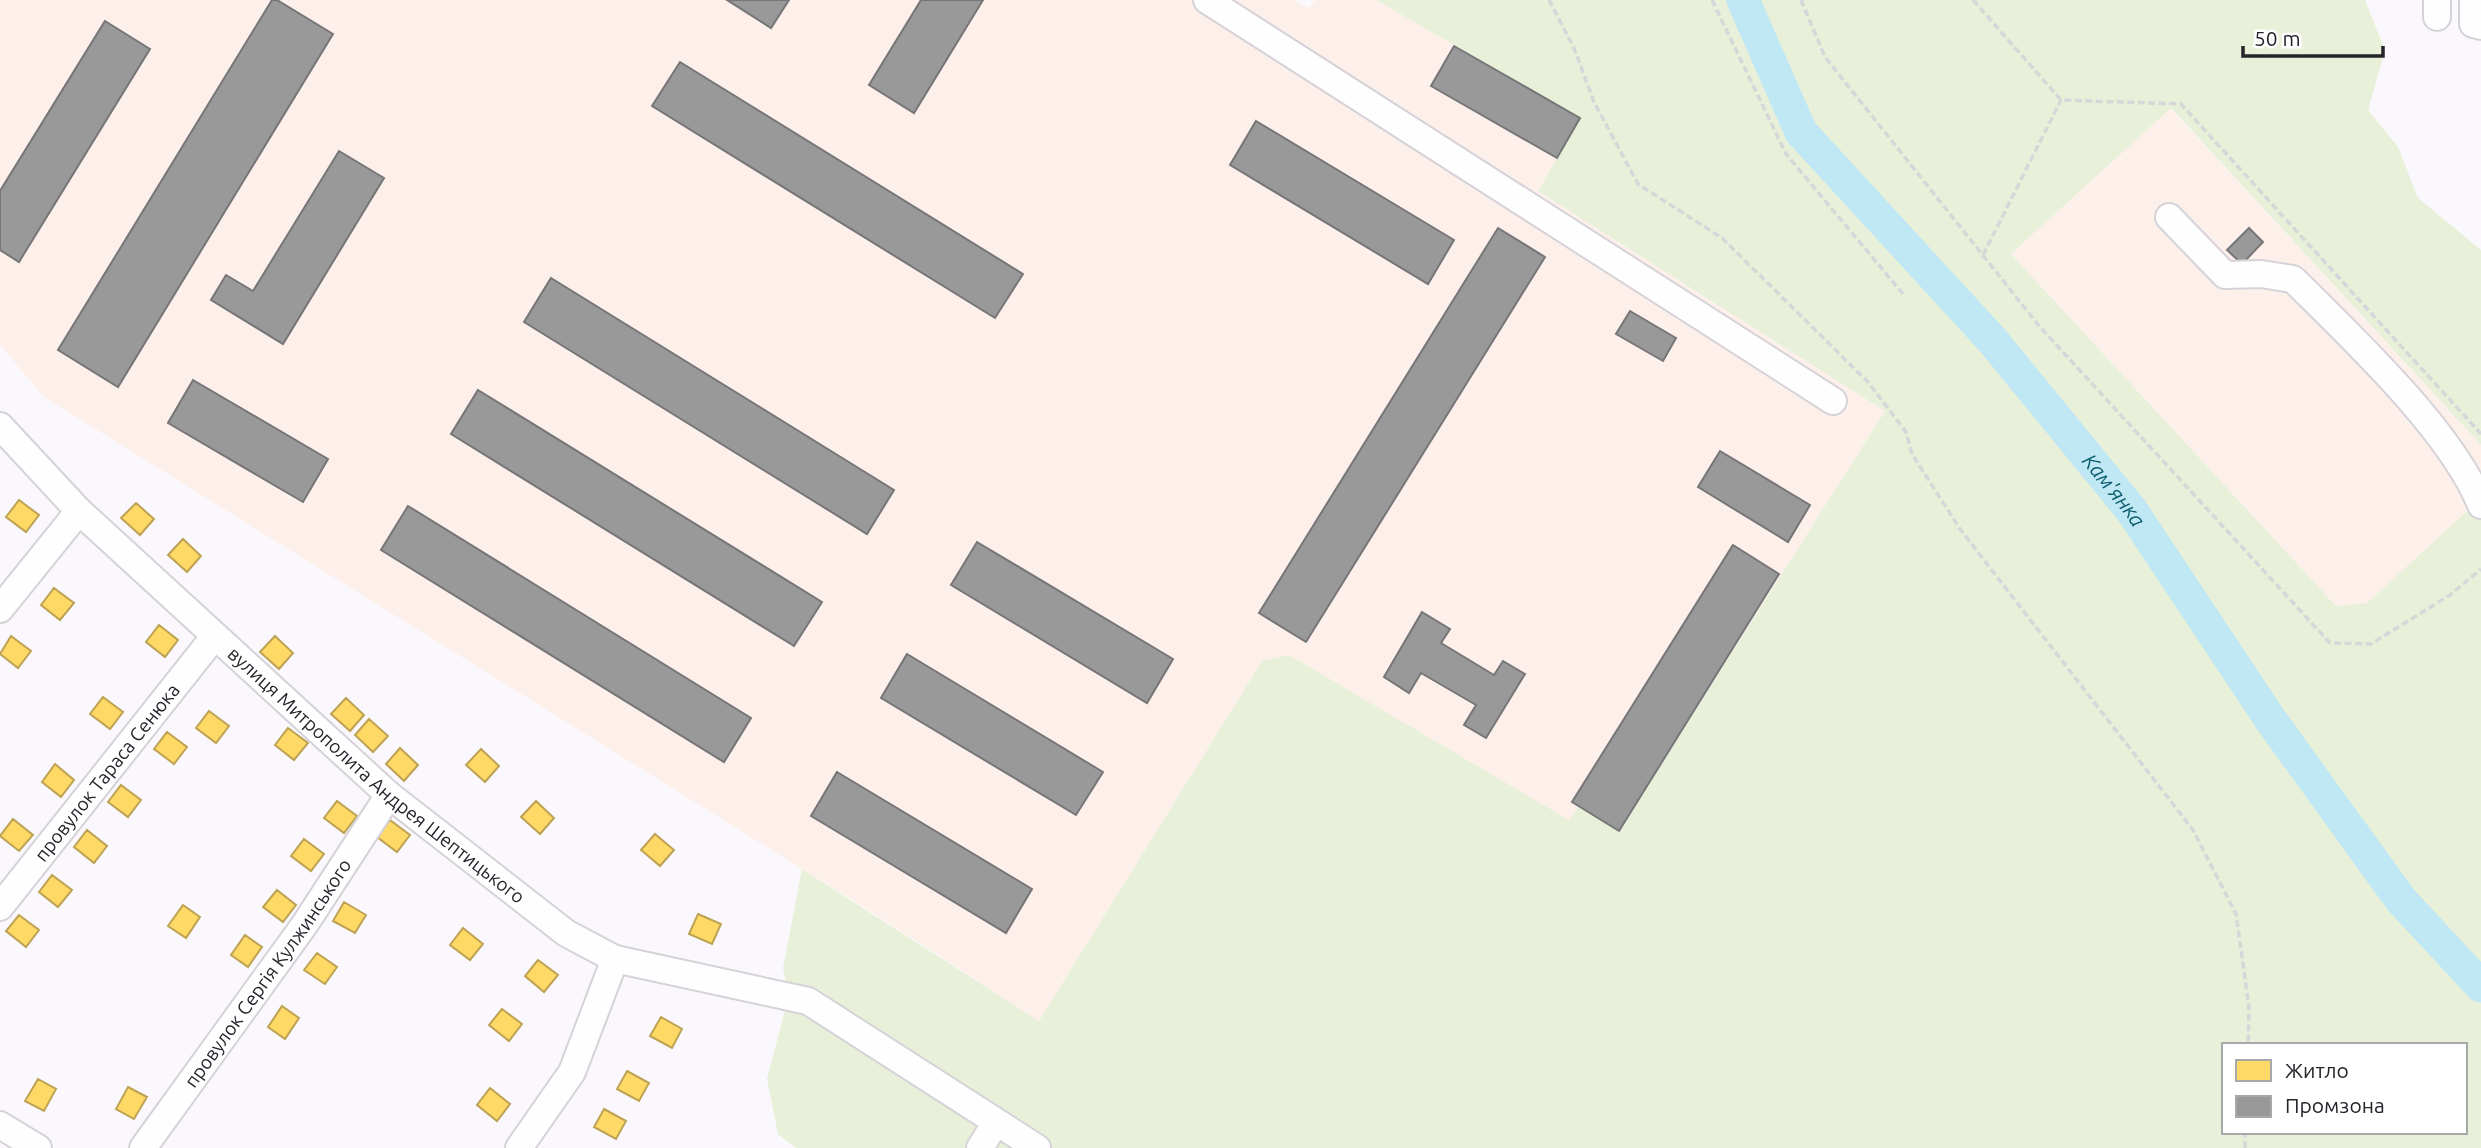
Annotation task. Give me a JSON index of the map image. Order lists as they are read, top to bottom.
{
  "streets": {
    "street": ["провулок Тараса Сенюка", "вулиця Митрополита Андрея Шептицького", "провулок Сергія Кулжинського"]
  },
  "crossings": [
    ["провулок Тараса Сенюка", "вулиця Митрополита Андрея Шептицького"],
    ["вулиця Митрополита Андрея Шептицького", "провулок Сергія Кулжинського"]
  ],
  "water": ["Кам'янка"],
  "legend": ["Житло", "Промзона"],
  "scale_bar": "50 m"
}
